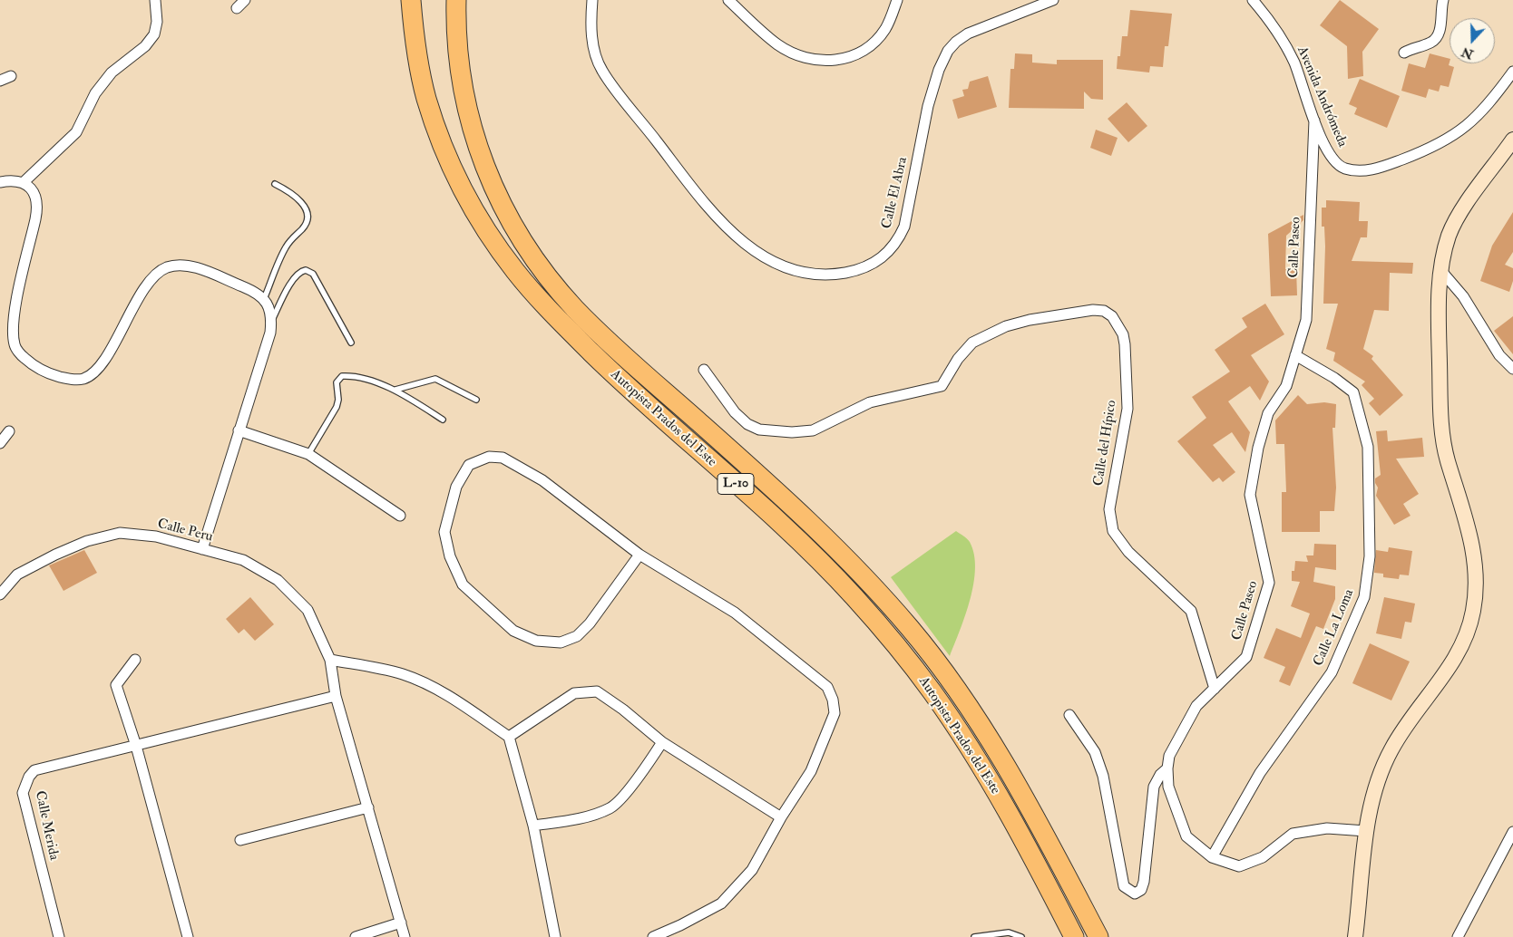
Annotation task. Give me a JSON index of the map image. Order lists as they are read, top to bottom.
{
  "streets": {
    "highway": ["Autopista Prados del Este", "L-10"],
    "street": [
      "Avenida Andrómeda",
      "Calle El Abra",
      "Calle Paseo",
      "Calle del Hípico",
      "Calle Peru",
      "Calle La Loma",
      "Calle Merida"
    ]
  },
  "crossings": [
    ["Avenida Andrómeda", "Calle Paseo"],
    ["Calle Paseo", "Calle del Hípico"],
    ["Calle Paseo", "Calle La Loma"],
    ["Calle Peru", "Calle Merida"]
  ],
  "north": "bottom"
}
